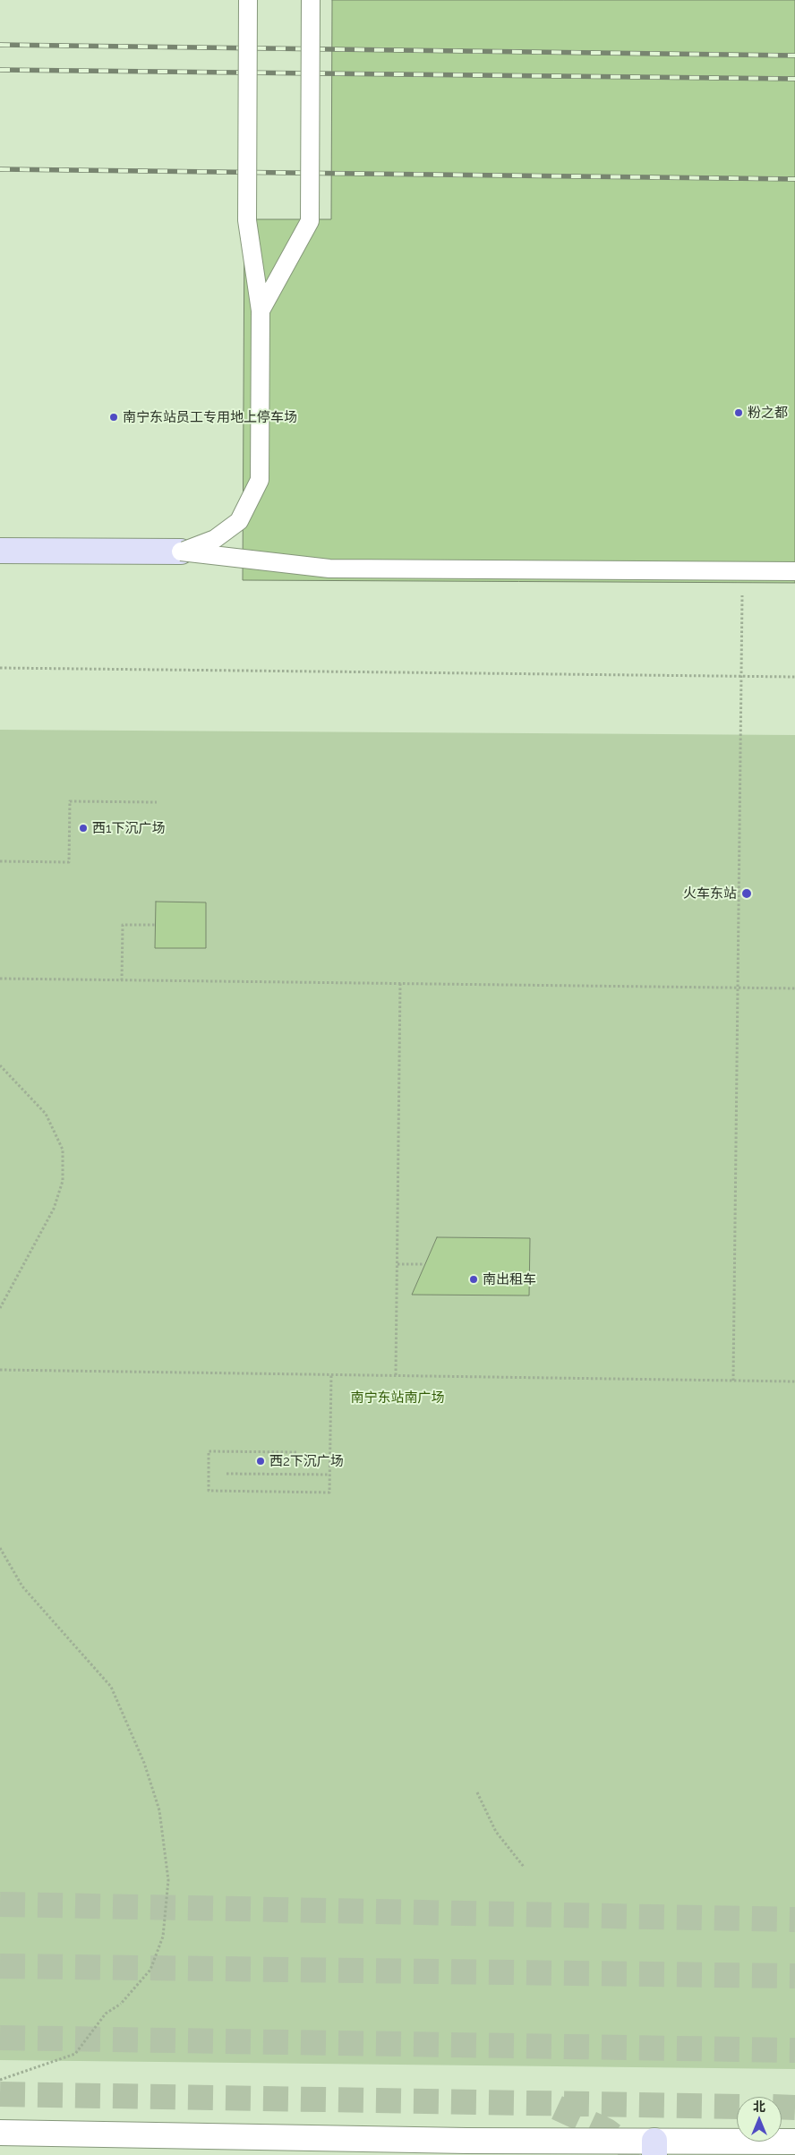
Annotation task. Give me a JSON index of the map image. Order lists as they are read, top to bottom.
{
  "parks": ["南宁东站南广场"],
  "places": [
    "粉之都",
    "南宁东站员工专用地上停车场",
    "西1下沉广场",
    "火车东站",
    "南出租车",
    "西2下沉广场"
  ],
  "north": "top"
}
